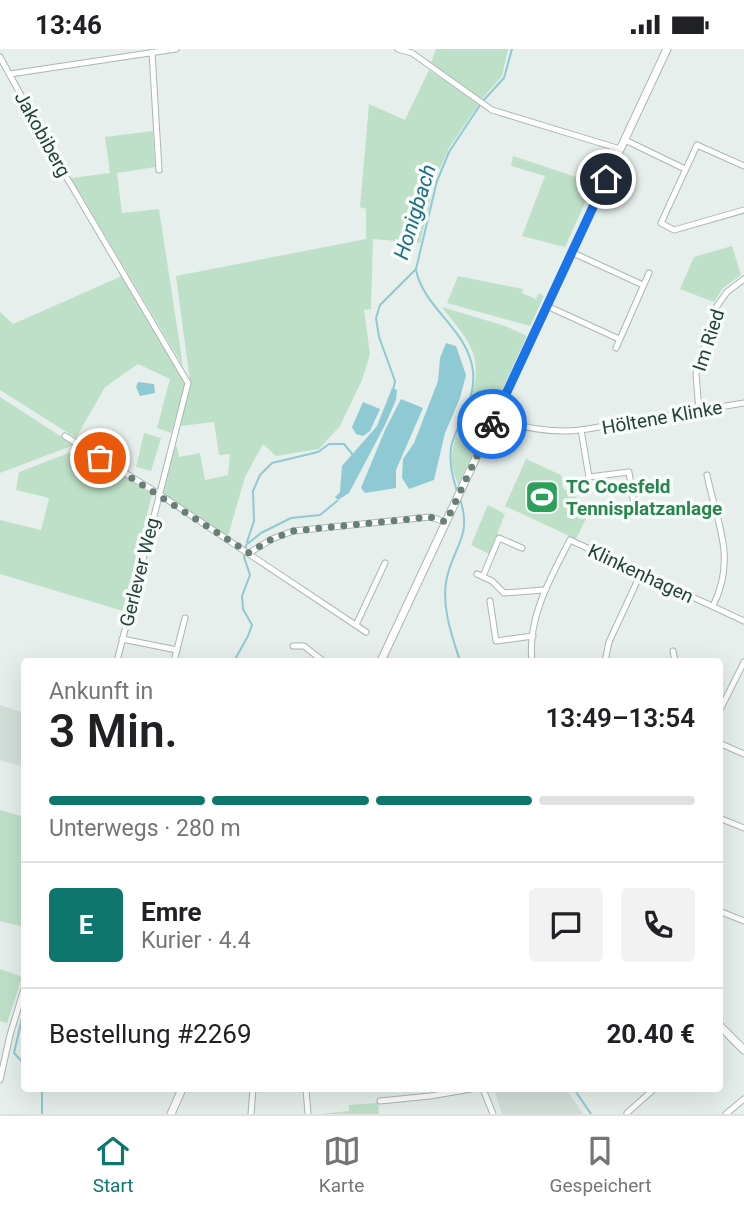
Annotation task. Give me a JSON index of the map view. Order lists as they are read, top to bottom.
{
  "streets": {
    "street": [
      "Jakobiberg",
      "Im Ried",
      "Höltene Klinke",
      "Gerlever Weg",
      "Klinkenhagen"
    ]
  },
  "crossings": [
    ["Jakobiberg", "Gerlever Weg"],
    ["Im Ried", "Höltene Klinke"]
  ],
  "water": ["Honigbach"],
  "places": {
    "sports": ["TC Coesfeld Tennisplatzanlage"]
  },
  "page": {
    "status": "13:46",
    "heading": ["3 Min.", "Ankunft in", "13:49–13:54"],
    "panel": [
      "Emre",
      "Kurier · 4.4",
      "Bestellung #2269",
      "20.40 €"
    ],
    "bar": "Unterwegs · 280 m",
    "round": "E",
    "tabs": ["Start", "Karte", "Gespeichert"]
  }
}
